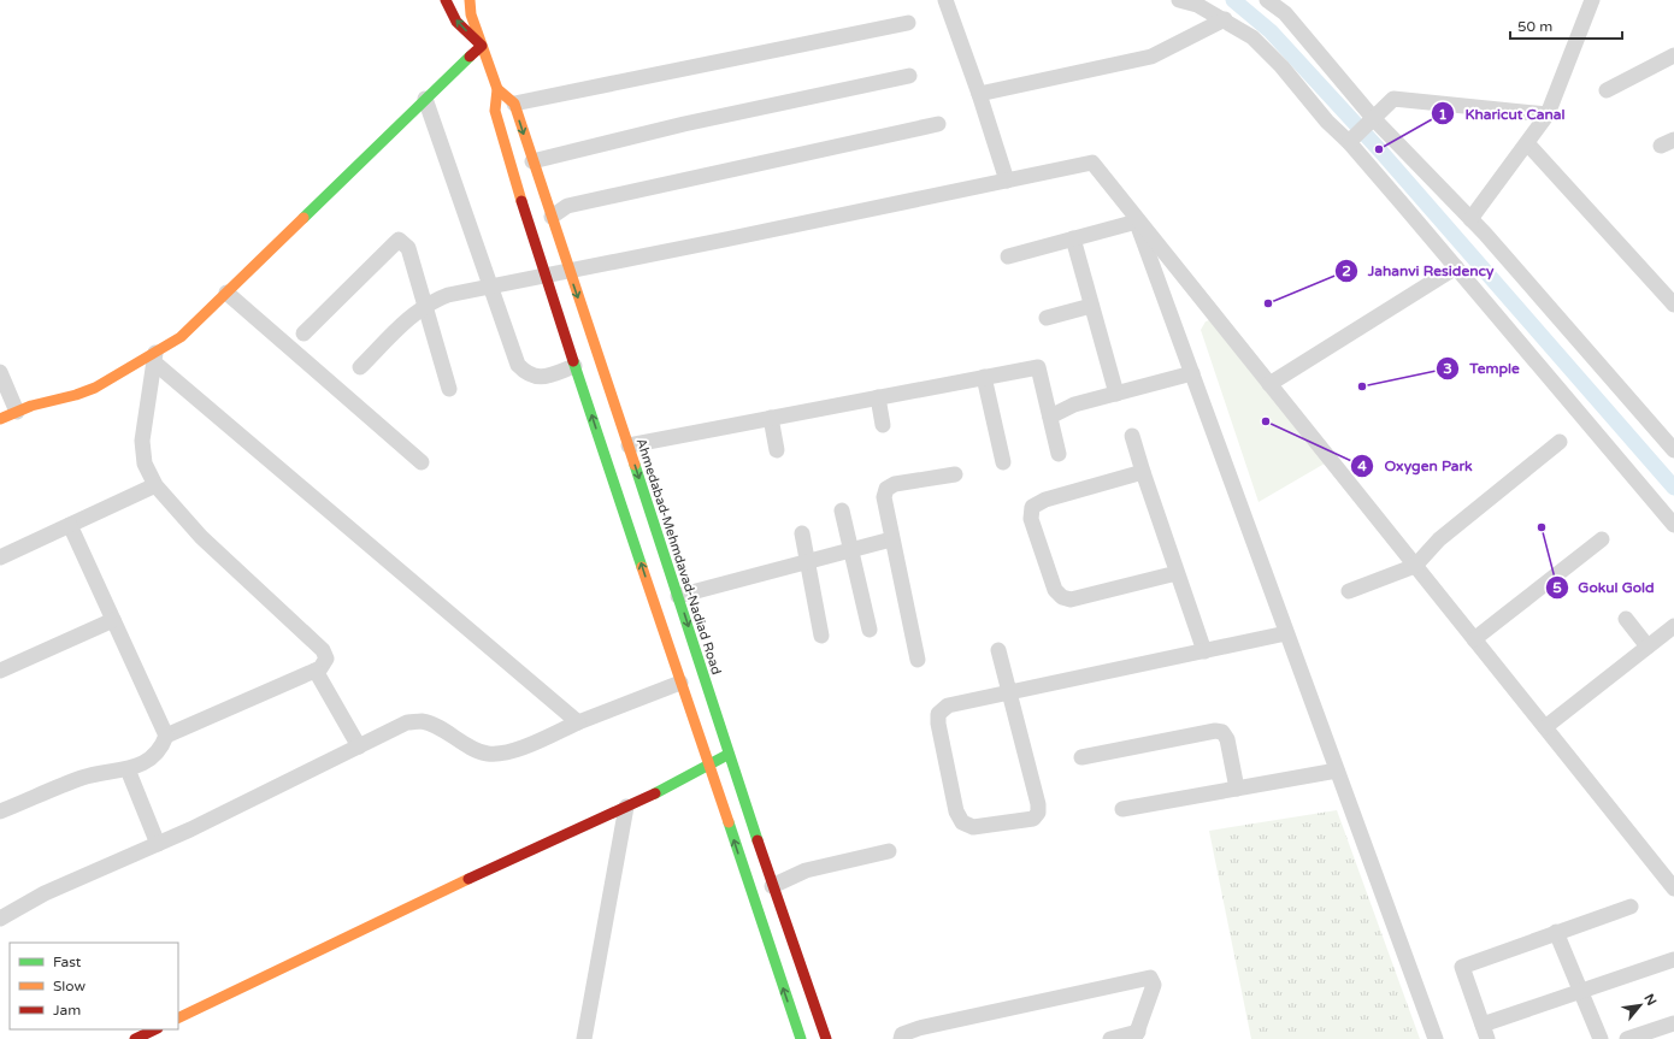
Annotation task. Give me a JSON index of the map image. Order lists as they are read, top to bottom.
{
  "streets": {
    "main road": ["Ahmedabad-Mehmdavad-Nadiad Road"]
  },
  "places": [
    "Kharicut Canal",
    "Jahanvi Residency",
    "Temple",
    "Oxygen Park",
    "Gokul Gold"
  ],
  "legend": ["Fast", "Slow", "Jam"],
  "scale_bar": "50 m",
  "north": "top right"
}
